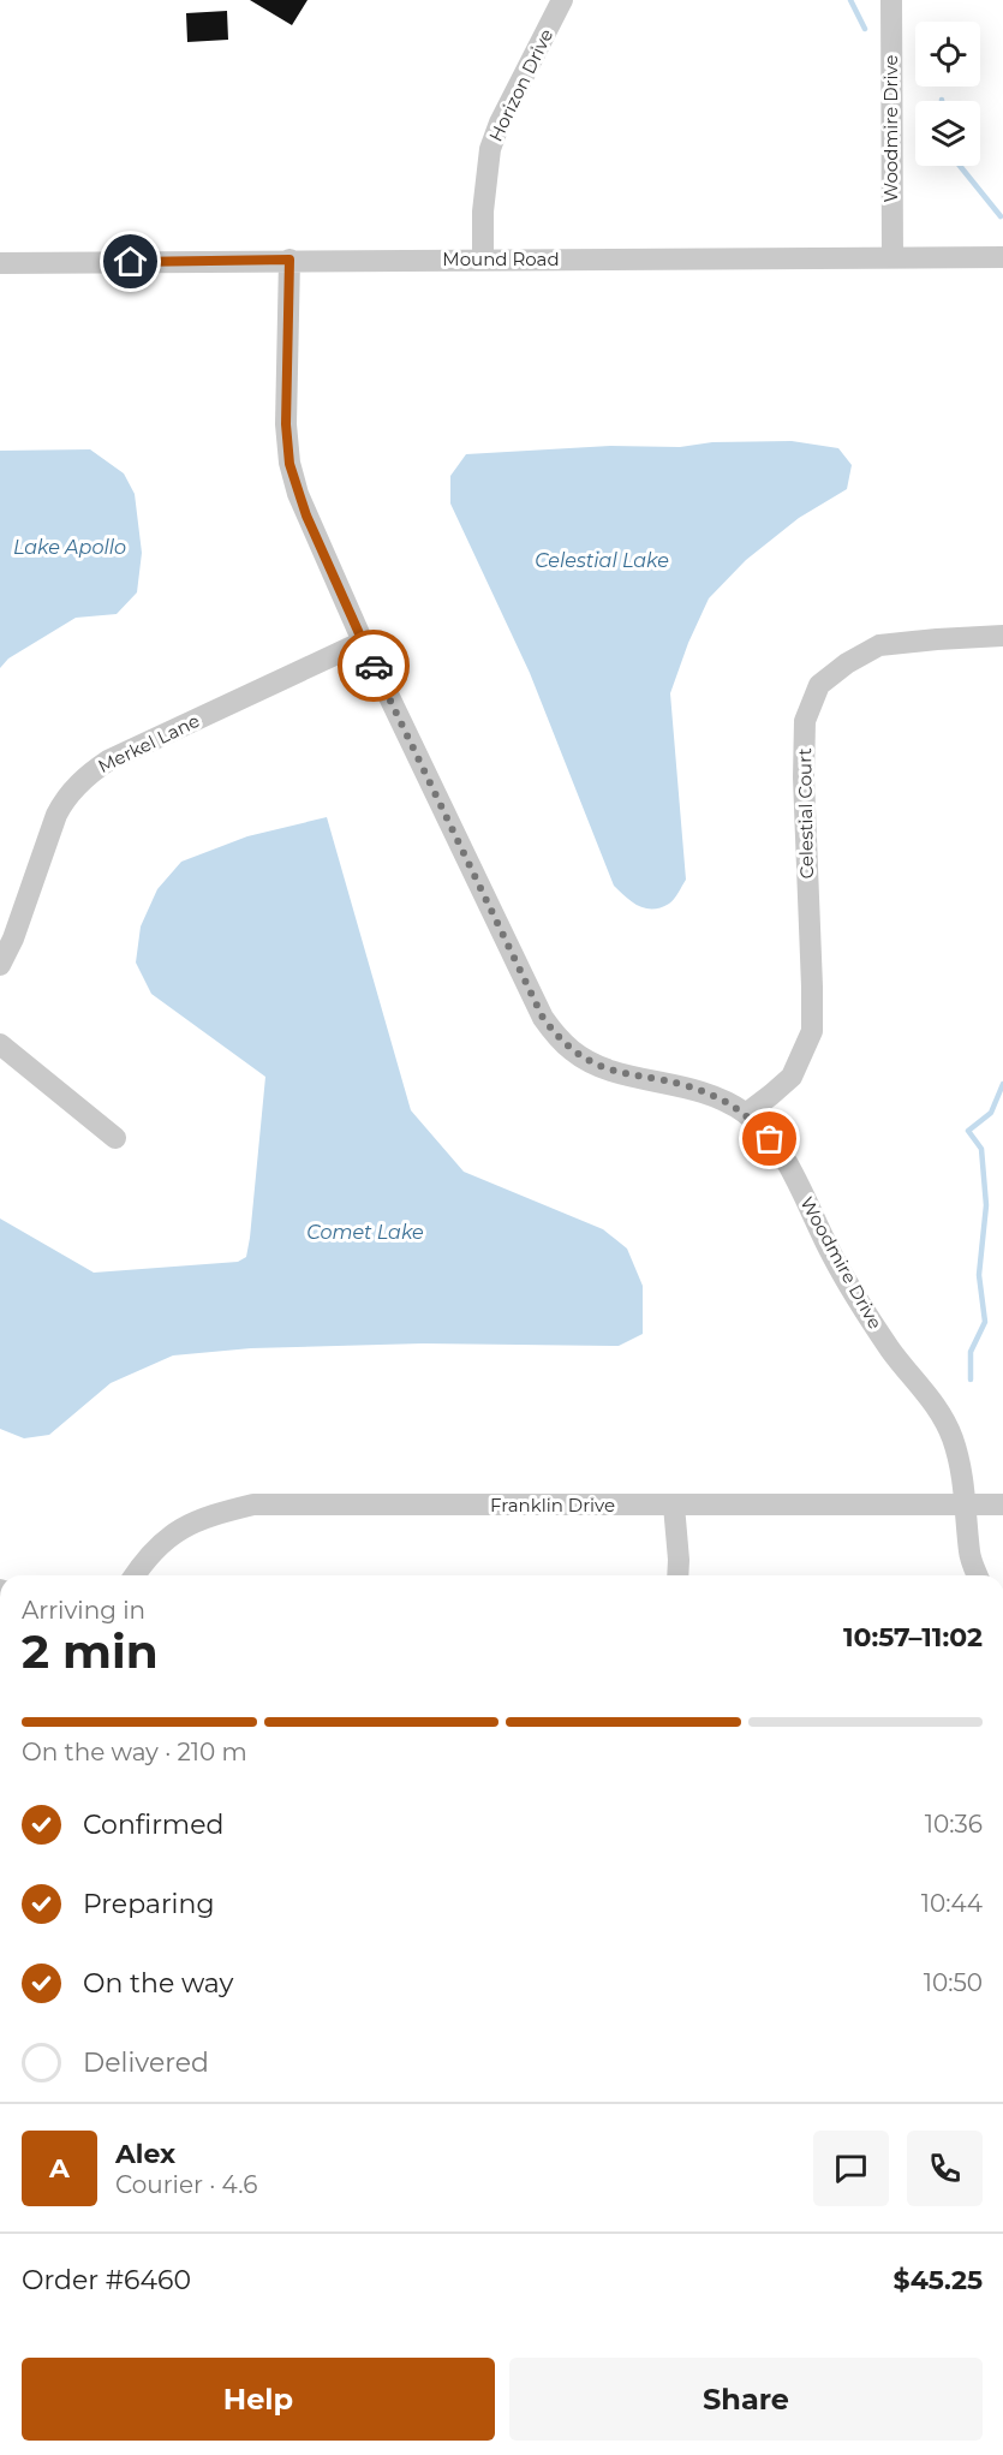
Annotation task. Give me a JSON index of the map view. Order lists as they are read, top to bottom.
{
  "streets": {
    "street": [
      "Horizon Drive",
      "Woodmire Drive",
      "Mound Road",
      "Merkel Lane",
      "Celestial Court",
      "Franklin Drive"
    ]
  },
  "crossings": [
    ["Horizon Drive", "Mound Road"],
    ["Woodmire Drive", "Mound Road"],
    ["Woodmire Drive", "Merkel Lane"],
    ["Woodmire Drive", "Celestial Court"],
    ["Woodmire Drive", "Franklin Drive"]
  ],
  "water": ["Lake Apollo", "Celestial Lake", "Comet Lake"],
  "page": {
    "heading": ["2 min", "Arriving in", "10:57–11:02"],
    "panel": [
      "Alex",
      "Courier · 4.6",
      "Order #6460",
      "$45.25"
    ],
    "bar": "On the way · 210 m",
    "list": [
      ["Confirmed", "10:36"],
      ["Preparing", "10:44"],
      ["On the way", "10:50"],
      "Delivered"
    ],
    "round": "A",
    "buttons": ["Help", "Share"]
  }
}
